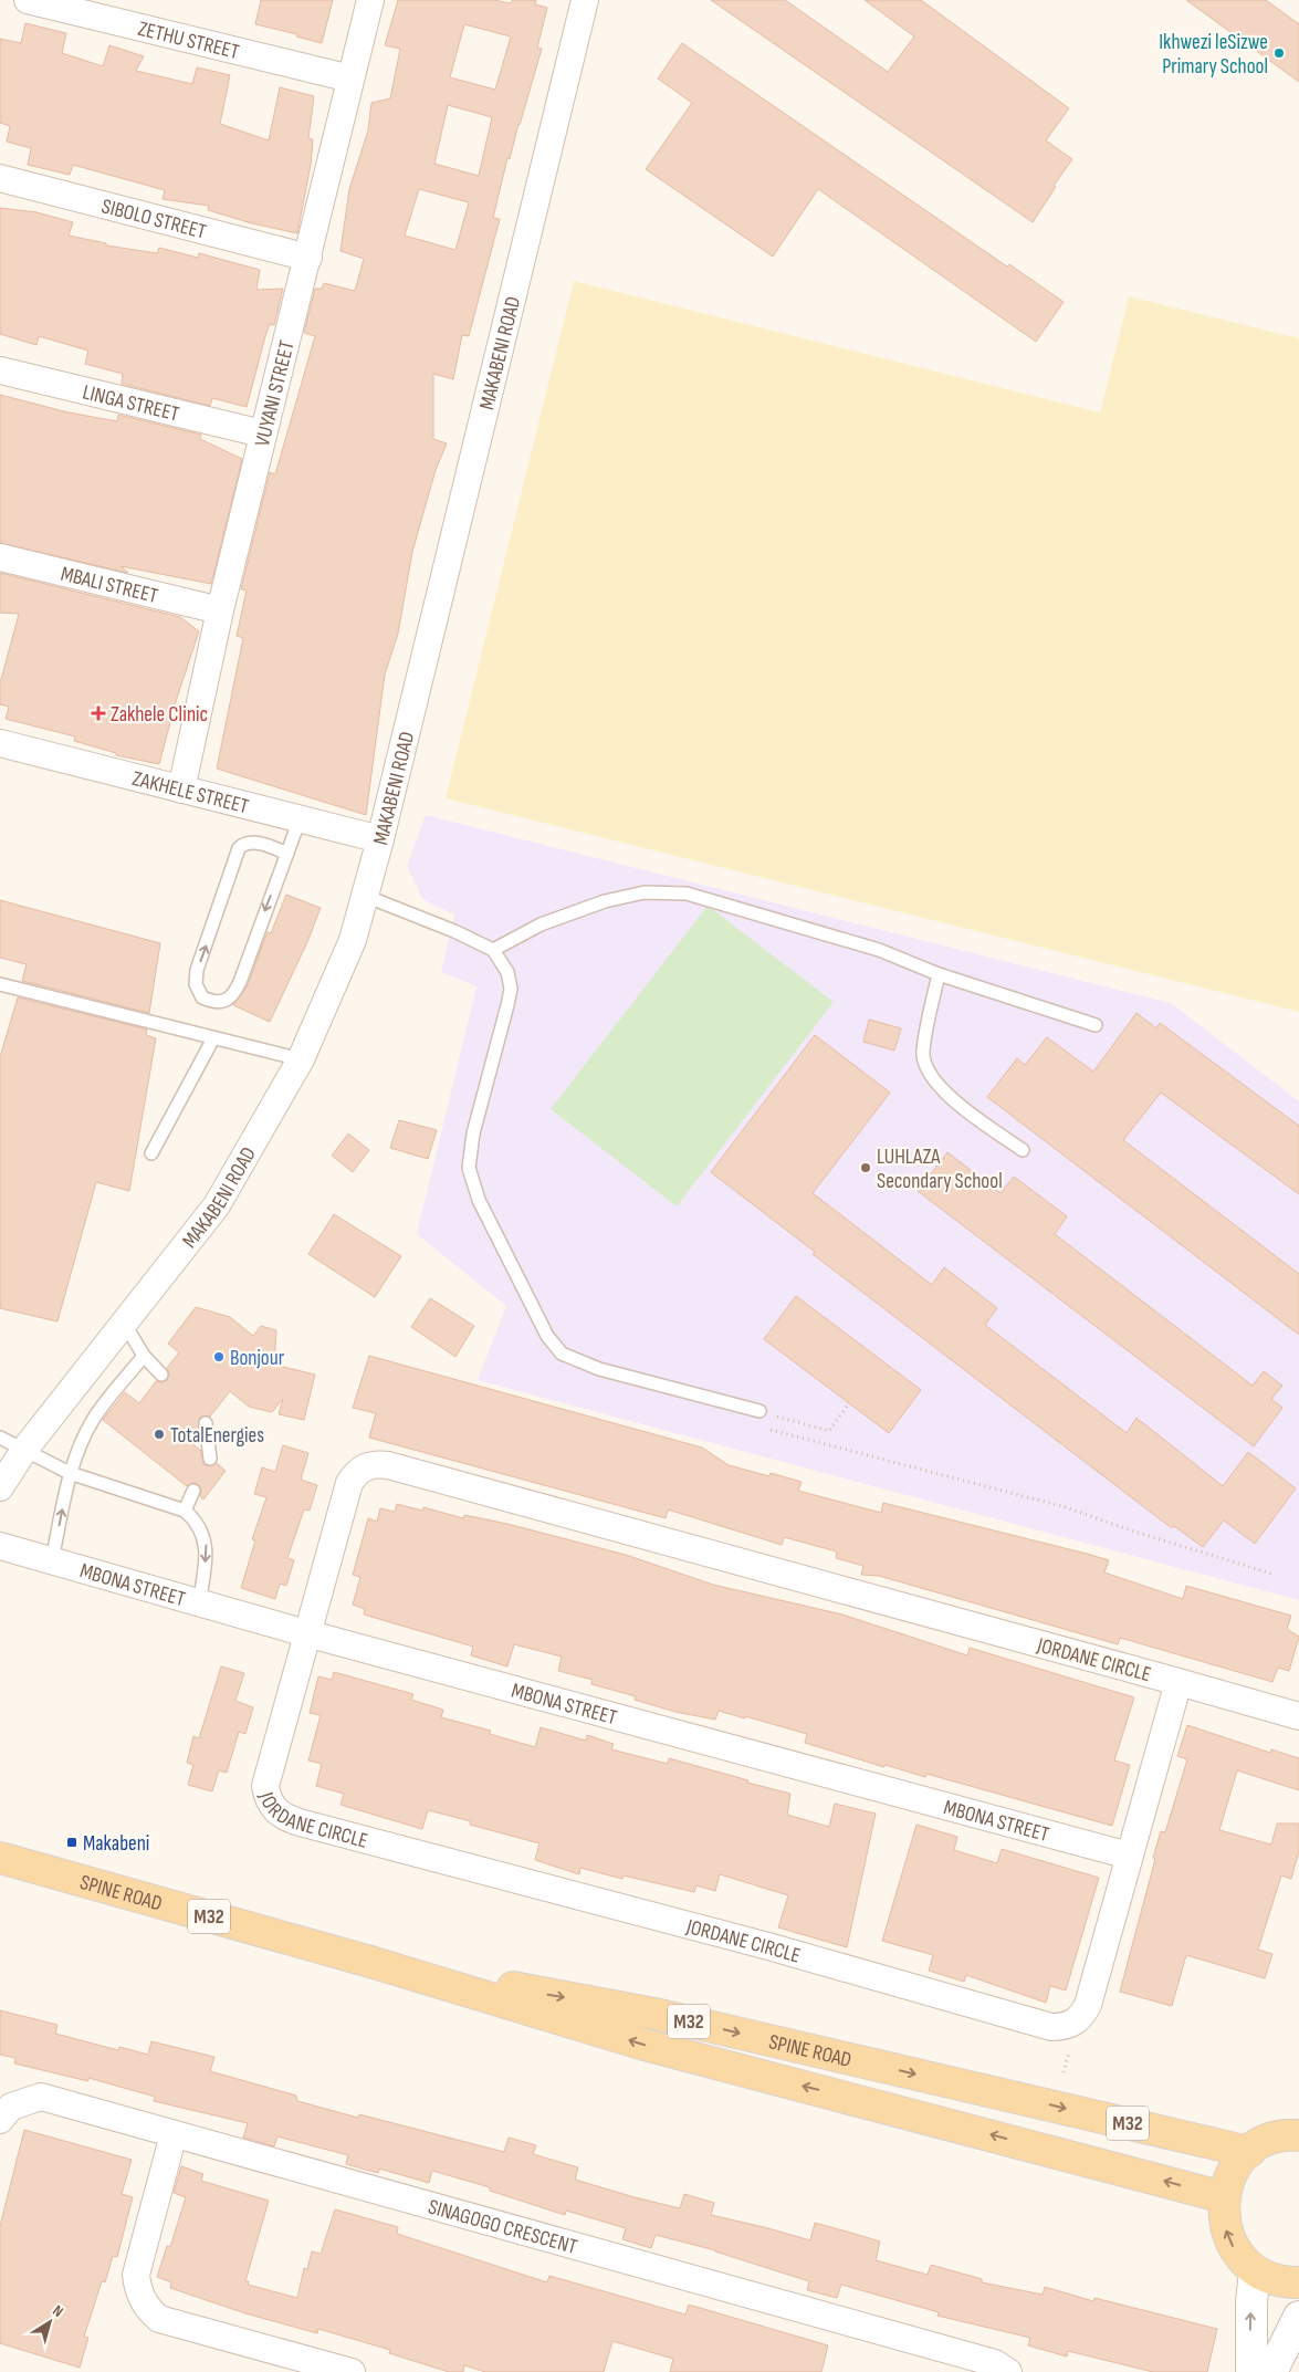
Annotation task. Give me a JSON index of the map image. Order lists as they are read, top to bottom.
{
  "streets": {
    "main road": ["SPINE ROAD", "M32"],
    "street": [
      "ZETHU STREET",
      "SIBOLO STREET",
      "MAKABENI ROAD",
      "VUYANI STREET",
      "LINGA STREET",
      "MBALI STREET",
      "ZAKHELE STREET",
      "MBONA STREET",
      "JORDANE CIRCLE",
      "SINAGOGO CRESCENT"
    ]
  },
  "crossings": [
    ["ZETHU STREET", "VUYANI STREET"],
    ["SIBOLO STREET", "VUYANI STREET"],
    ["MAKABENI ROAD", "ZAKHELE STREET"],
    ["VUYANI STREET", "LINGA STREET"],
    ["VUYANI STREET", "MBALI STREET"],
    ["VUYANI STREET", "ZAKHELE STREET"],
    ["MBONA STREET", "JORDANE CIRCLE"]
  ],
  "places": {
    "other": [
      "Ikhwezi leSizwe Primary School",
      "LUHLAZA Secondary School",
      "Bonjour",
      "TotalEnergies"
    ],
    "health": ["Zakhele Clinic"],
    "transit": ["Makabeni"]
  },
  "north": "top right"
}
